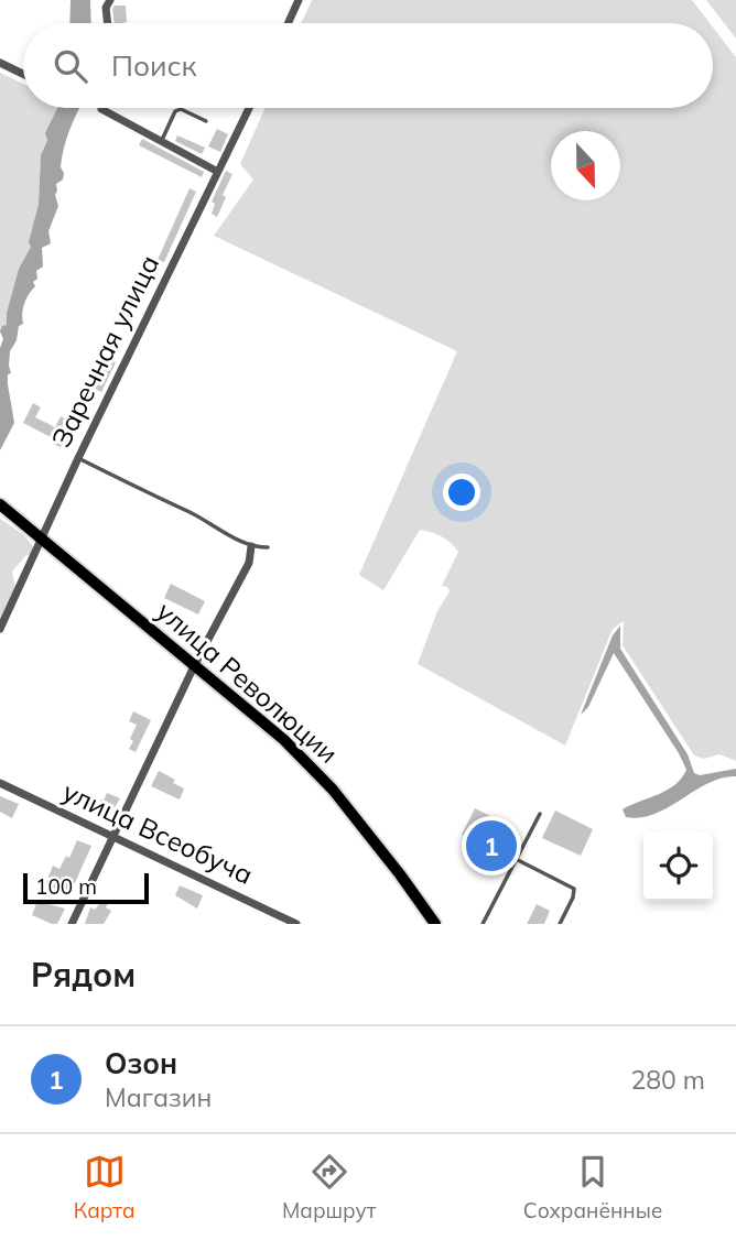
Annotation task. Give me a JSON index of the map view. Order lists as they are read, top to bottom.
{
  "streets": {
    "main road": ["улица Революции"],
    "street": ["Заречная улица", "улица Всеобуча"]
  },
  "crossings": [
    ["Заречная улица", "улица Революции"]
  ],
  "scale_bar": "100 m",
  "north": "bottom",
  "page": {
    "search": "Поиск",
    "pins": "1",
    "scale": "100 m",
    "heading": "Рядом",
    "list": [
      {
        "mark": "1",
        "name": "Озон",
        "note": "Магазин",
        "value": "280 m"
      }
    ],
    "nav": ["Карта", "Маршрут", "Сохранённые"]
  }
}
